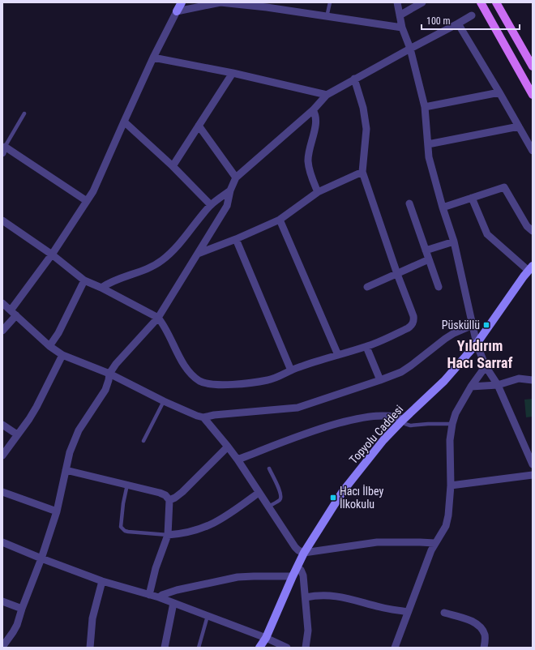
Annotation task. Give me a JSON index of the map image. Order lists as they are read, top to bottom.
{
  "streets": {
    "street": ["Topyolu Caddesi"]
  },
  "districts": ["Yıldırım Hacı Sarraf"],
  "places": {
    "transit": ["Püsküllü", "Hacı İlbey İlkokulu"]
  },
  "scale_bar": "100 m"
}
